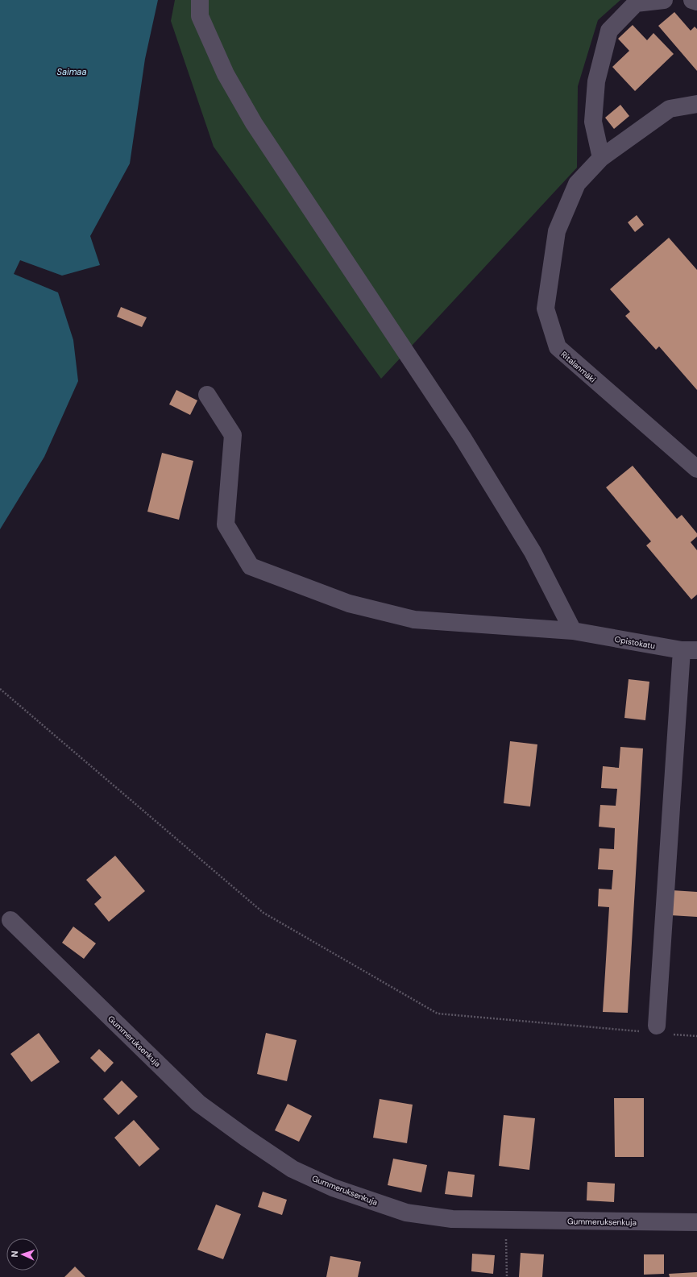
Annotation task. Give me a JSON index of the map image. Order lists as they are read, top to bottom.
{
  "streets": {
    "street": ["Ritalanmäki", "Opistokatu", "Gummeruksenkuja"]
  },
  "water": ["Saimaa"],
  "north": "left"
}
